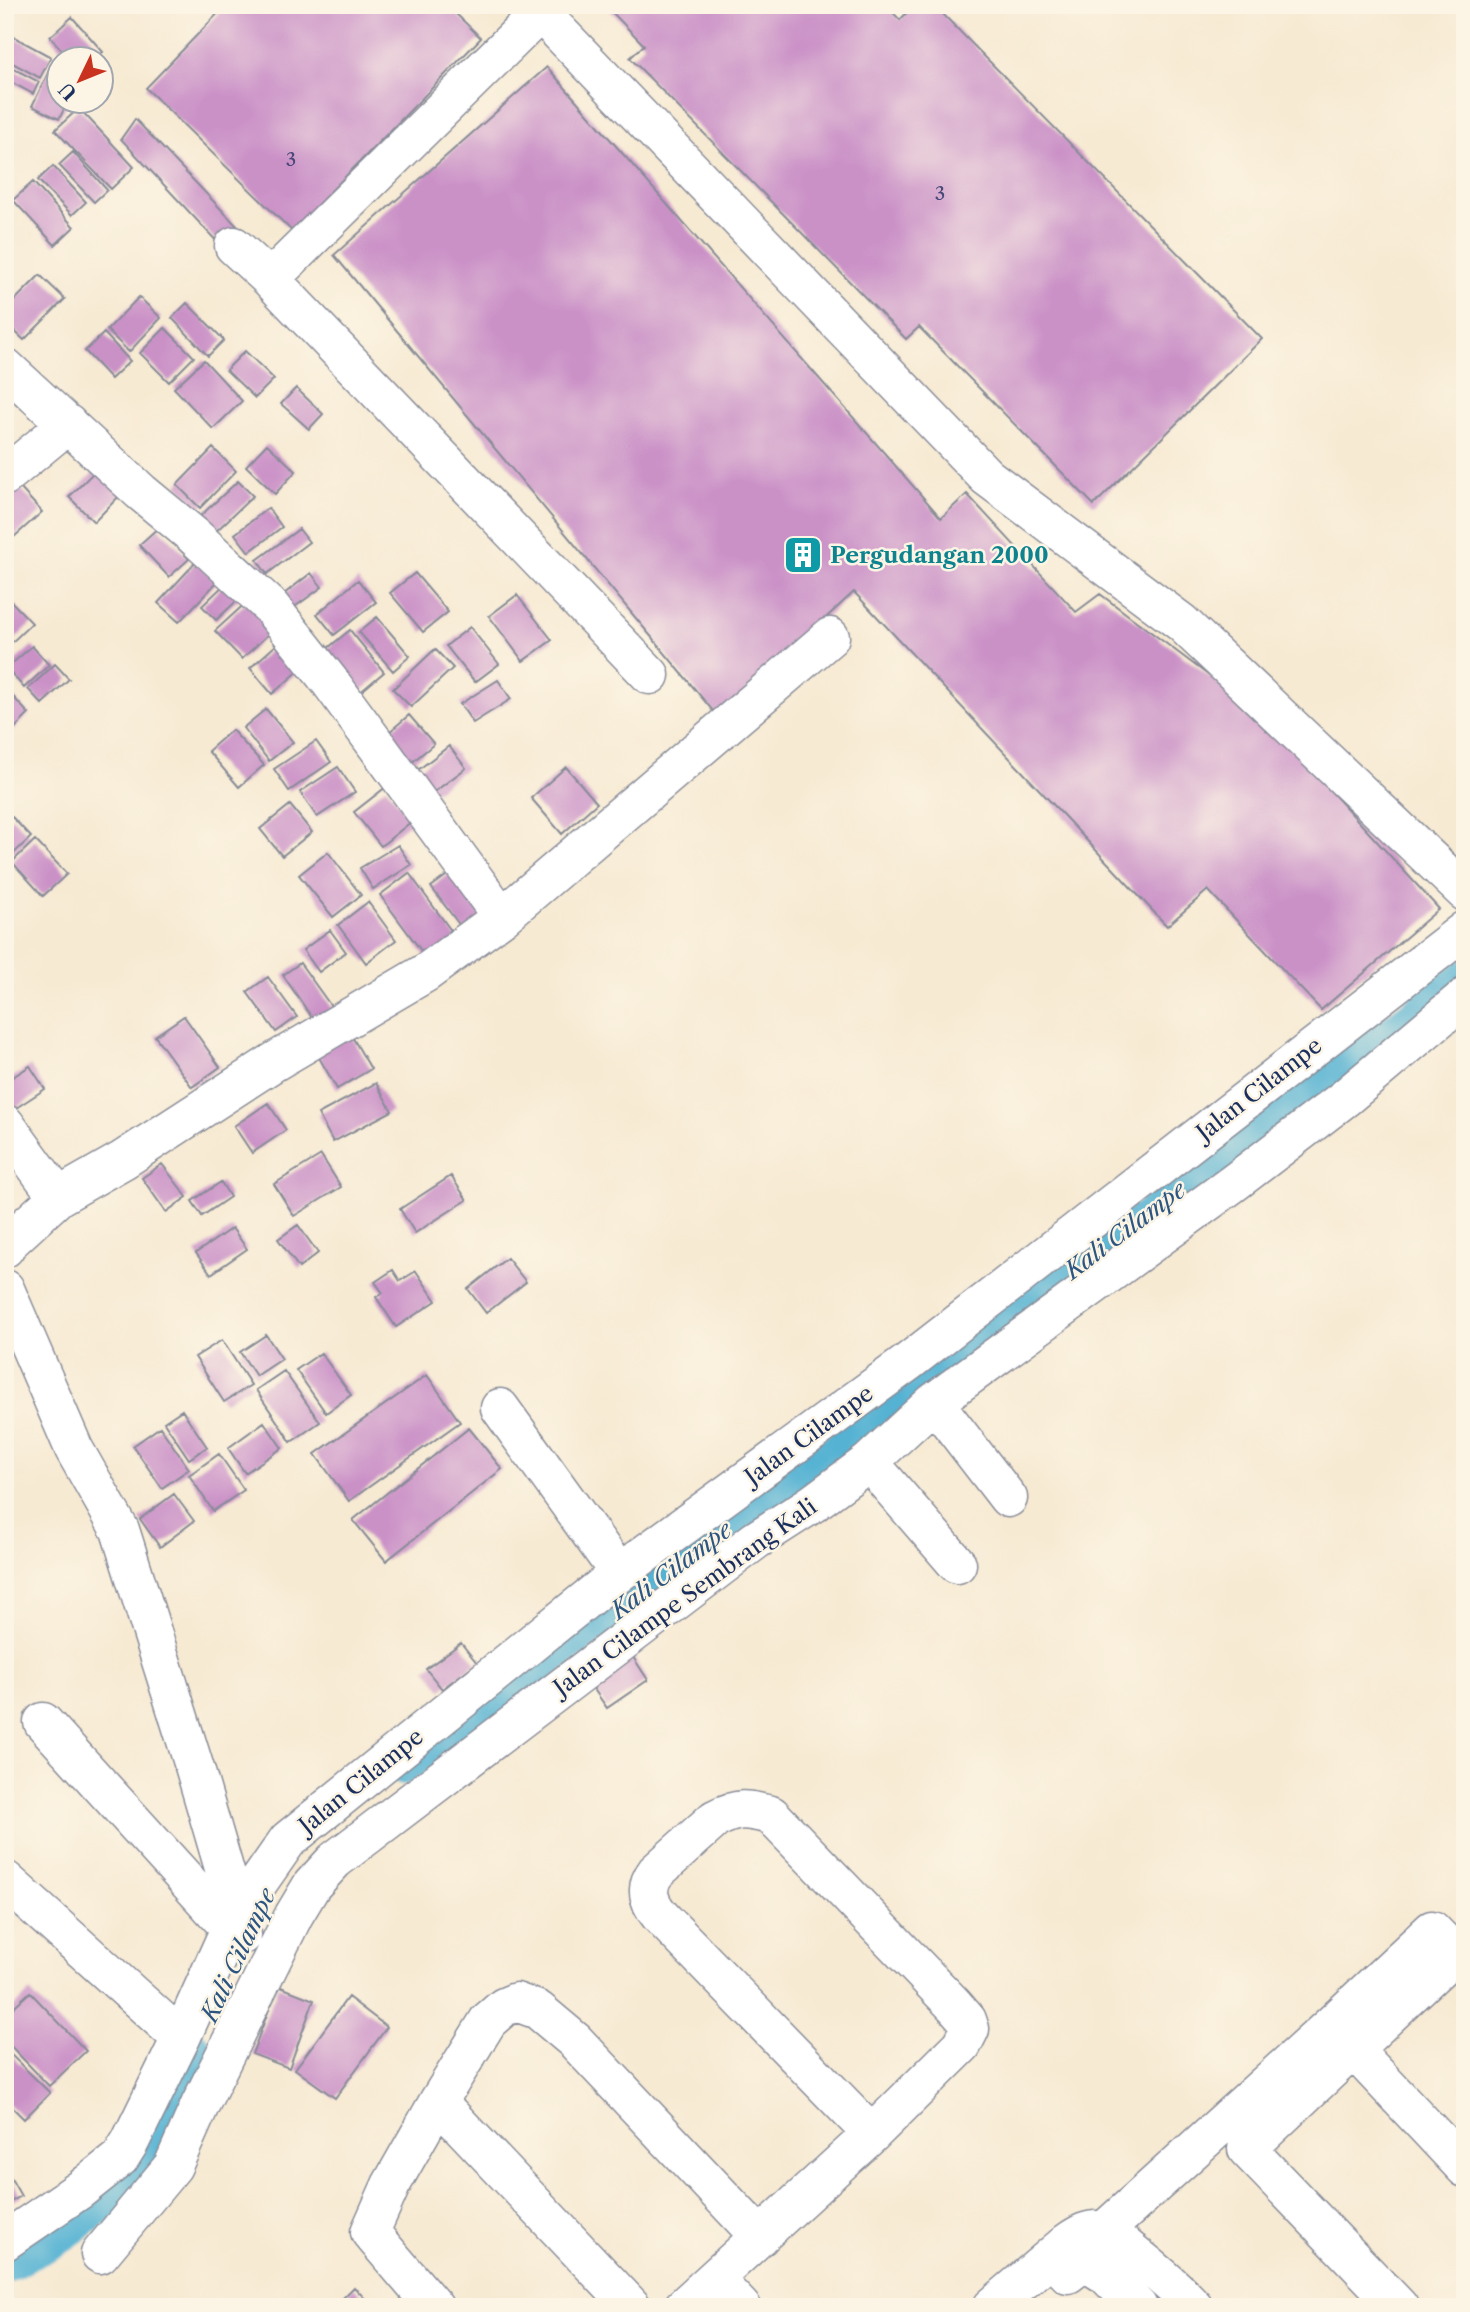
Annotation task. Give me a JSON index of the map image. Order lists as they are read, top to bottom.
{
  "streets": {
    "street": ["Jalan Cilampe", "Jalan Cilampe Sembrang Kali"]
  },
  "water": ["Kali Cilampe"],
  "places": {
    "building": ["Pergudangan 2000"]
  },
  "house_numbers": ["3", "3"],
  "north": "bottom left"
}
